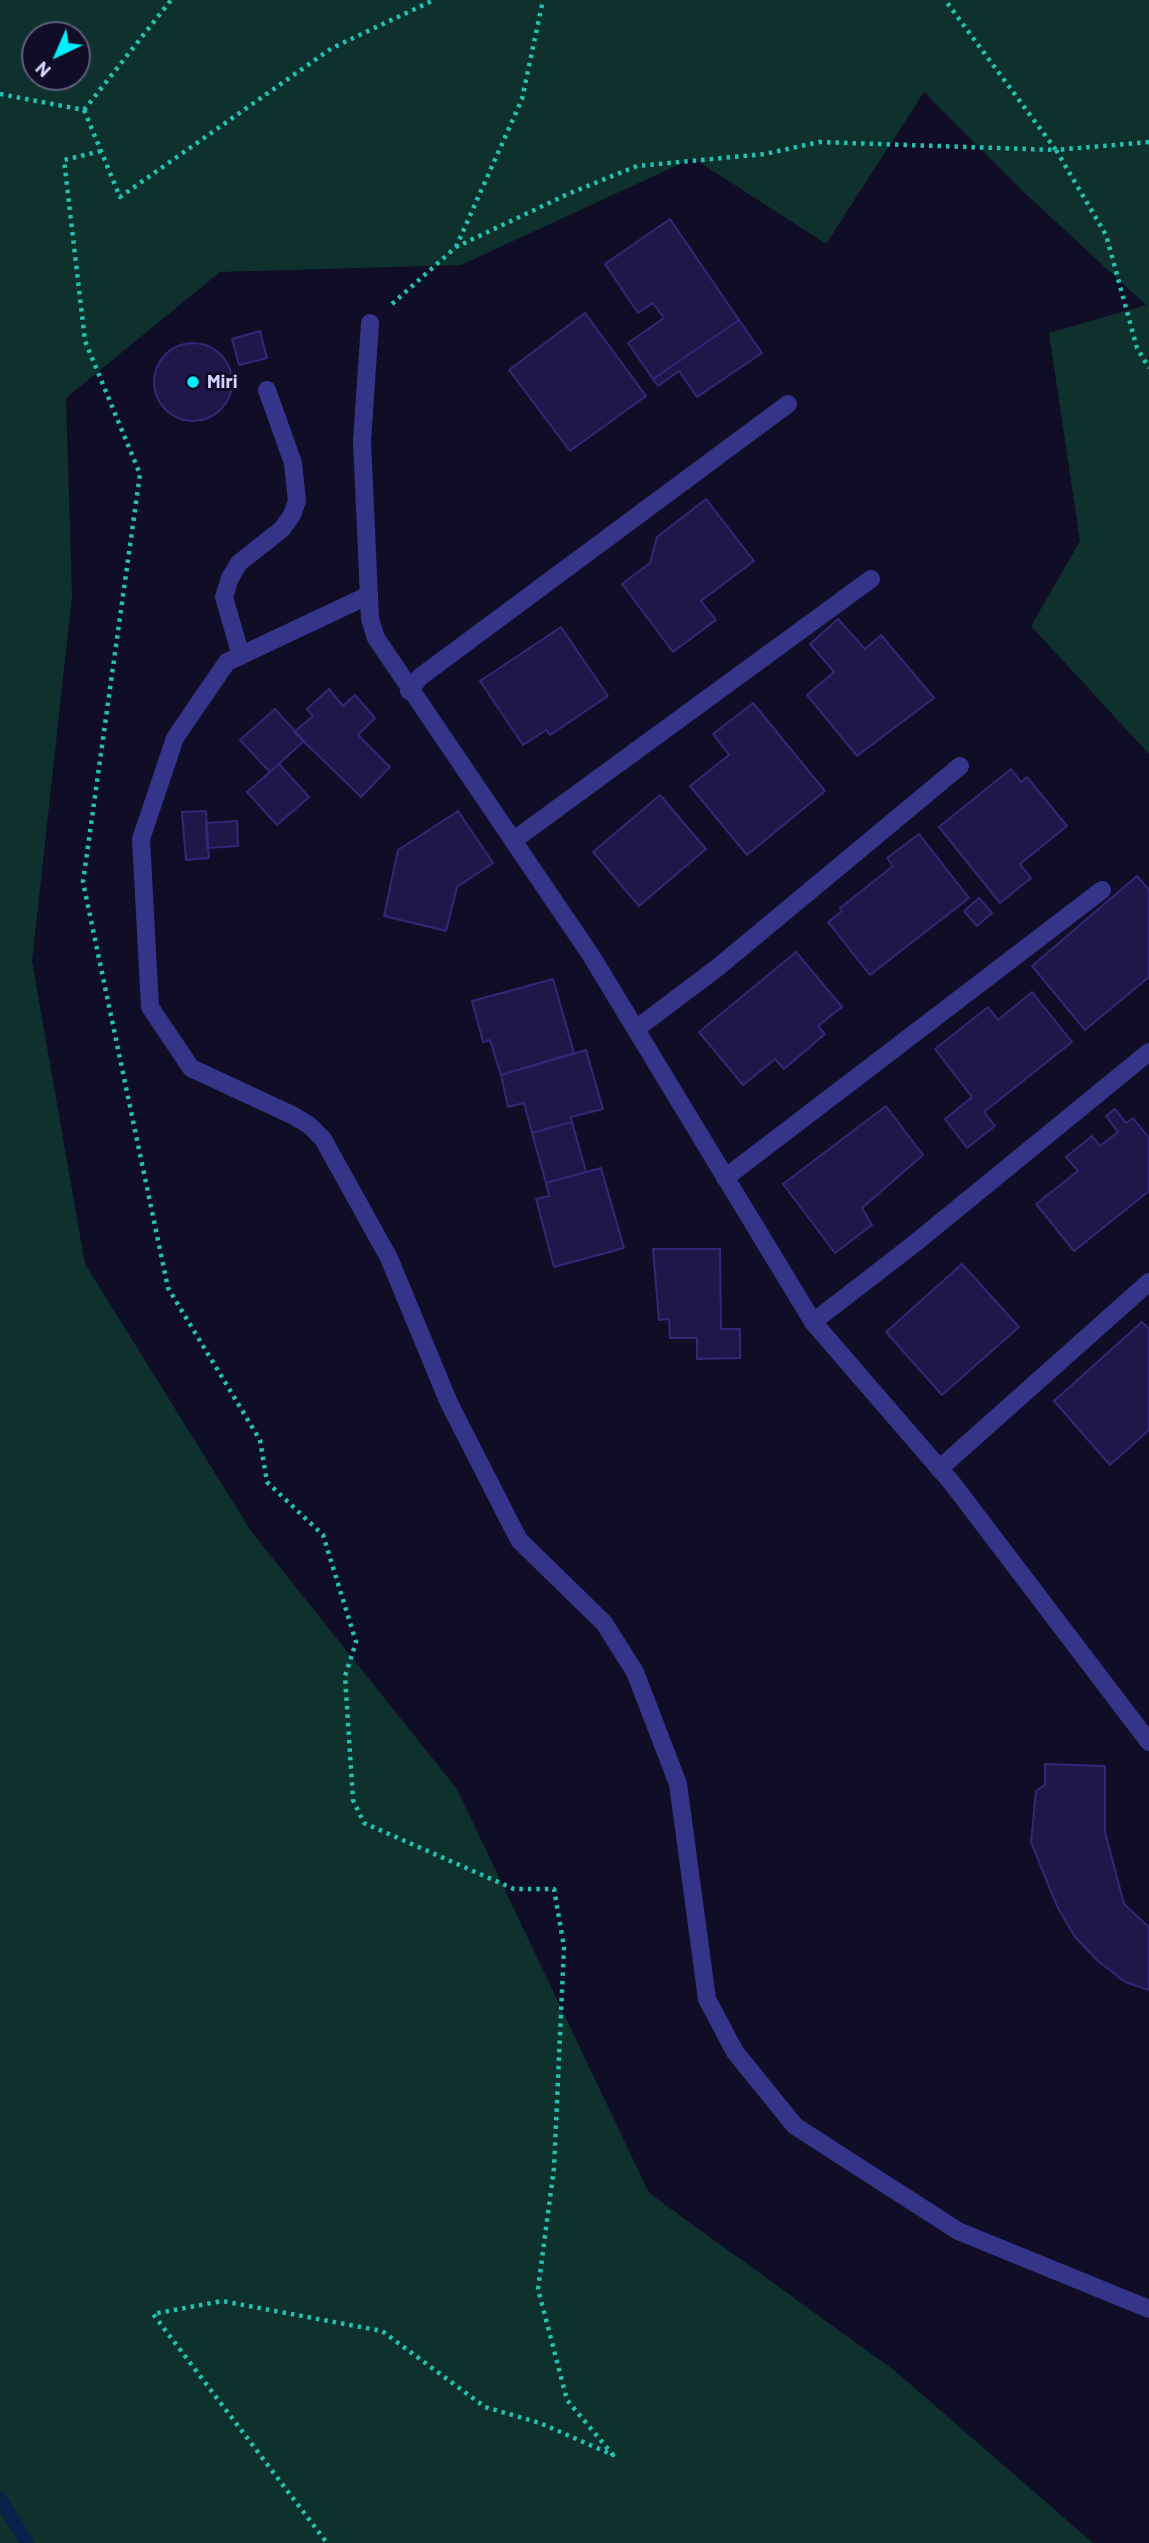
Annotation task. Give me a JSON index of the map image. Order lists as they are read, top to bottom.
{
  "places": ["Miri"],
  "north": "bottom left"
}
